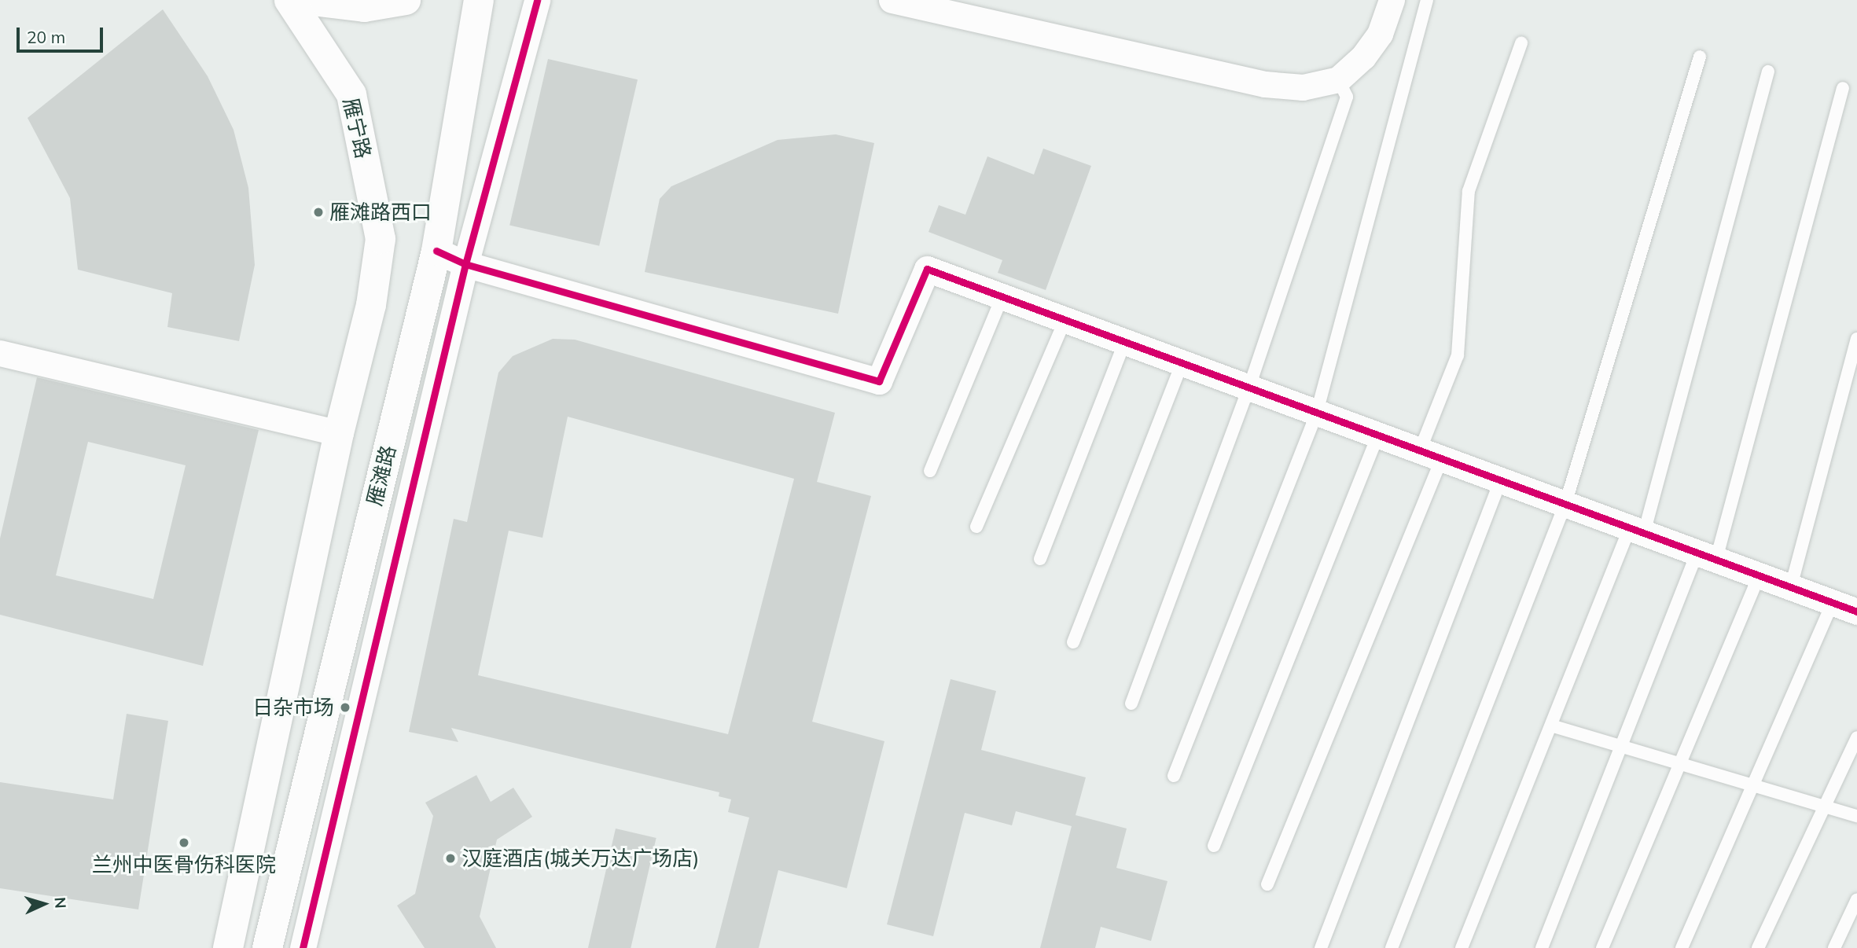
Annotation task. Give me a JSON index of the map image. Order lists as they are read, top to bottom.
{
  "streets": {
    "main road": ["雁宁路", "雁滩路"]
  },
  "places": [
    "雁滩路西口",
    "日杂市场",
    "兰州中医骨伤科医院",
    "汉庭酒店(城关万达广场店)"
  ],
  "scale_bar": "20 m",
  "north": "right"
}
